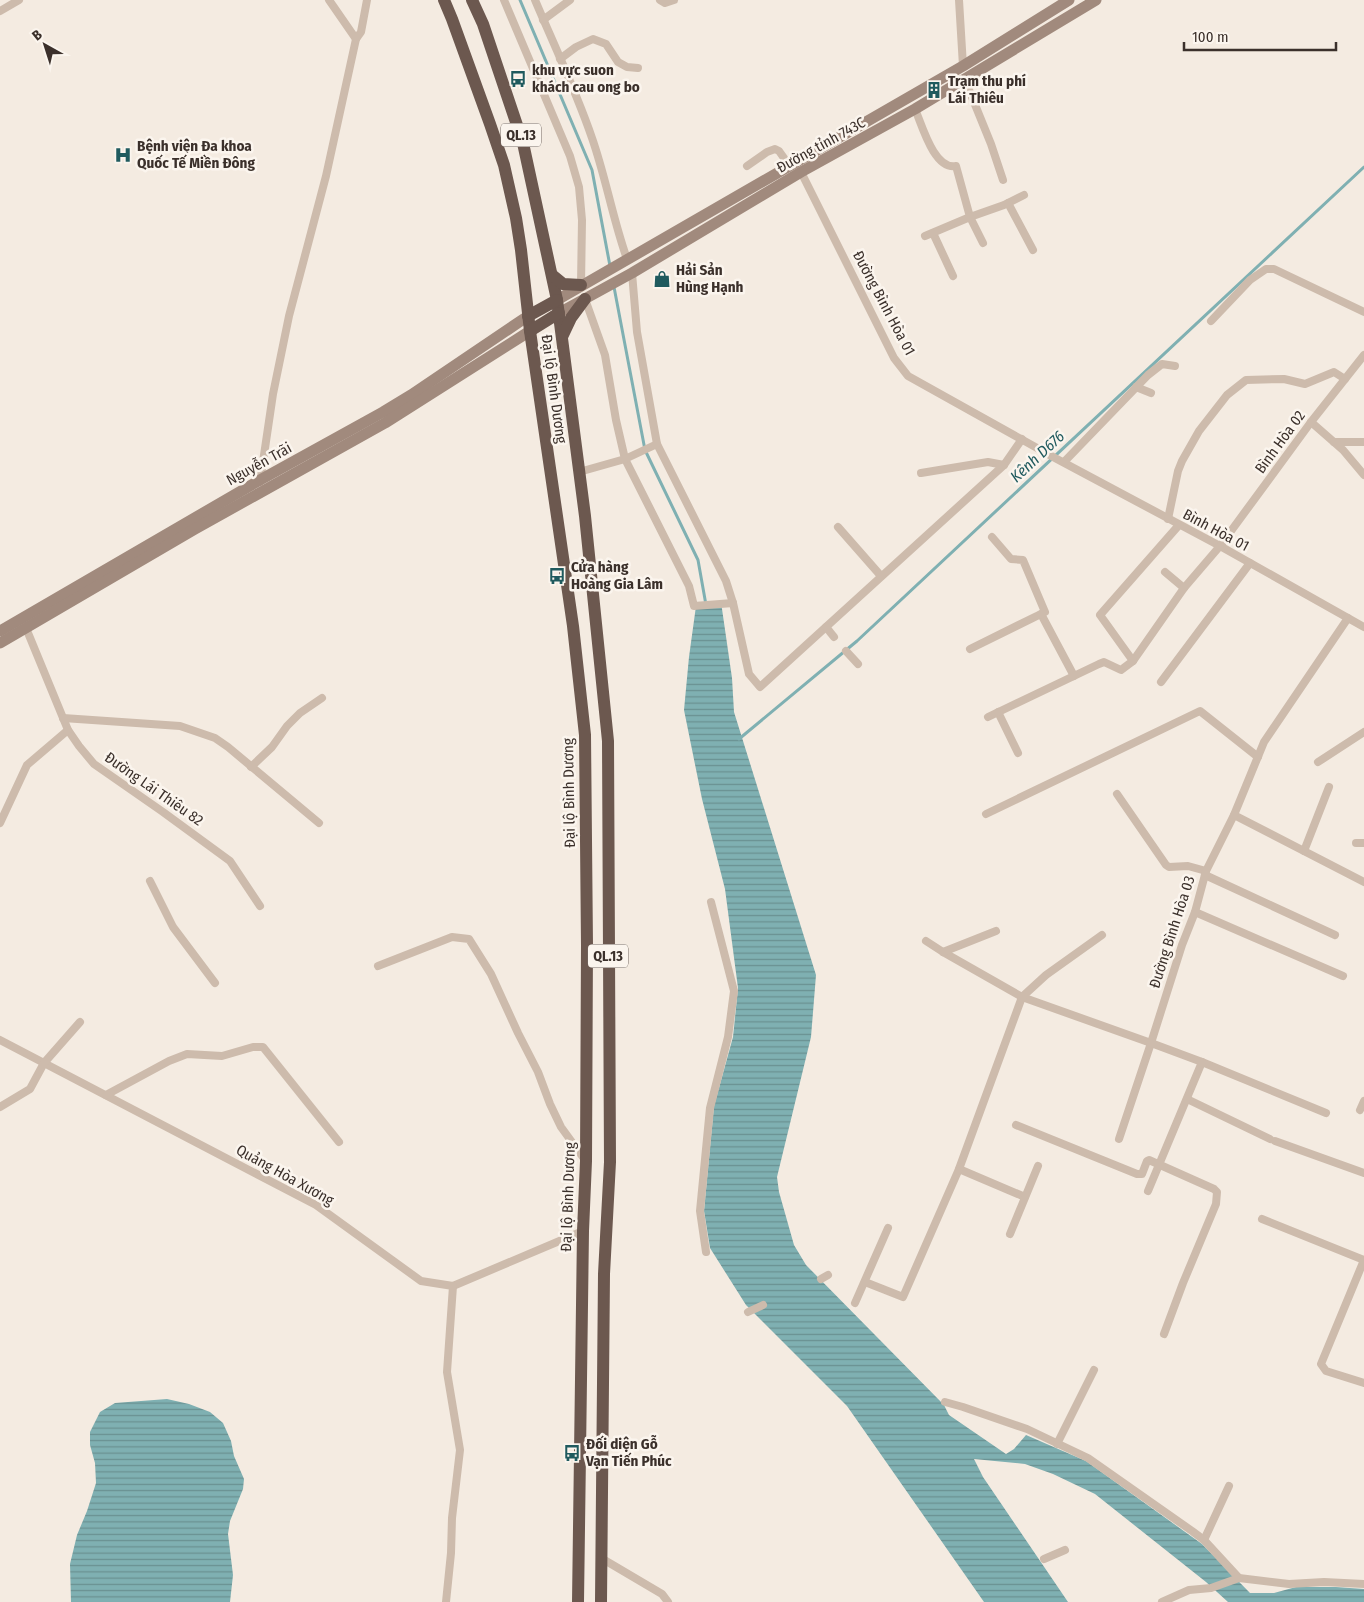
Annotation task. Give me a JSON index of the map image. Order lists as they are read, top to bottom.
{
  "streets": {
    "highway": ["QL.13", "Đại lộ Bình Dương"],
    "main road": ["Đường tỉnh 743C", "Nguyễn Trãi"],
    "street": [
      "Đường Bình Hòa 01",
      "Bình Hòa 02",
      "Bình Hòa 01",
      "Đường Lái Thiêu 82",
      "Đường Bình Hòa 03",
      "Quảng Hòa Xương"
    ]
  },
  "crossings": [
    ["Đường tỉnh 743C", "Đường Bình Hòa 01"],
    ["Đường tỉnh 743C", "Đại lộ Bình Dương"],
    ["Đường Bình Hòa 01", "Bình Hòa 01"],
    ["Đại lộ Bình Dương", "Nguyễn Trãi"],
    ["Bình Hòa 02", "Bình Hòa 01"],
    ["Nguyễn Trãi", "Đường Lái Thiêu 82"],
    ["Bình Hòa 01", "Đường Bình Hòa 03"]
  ],
  "water": ["Kênh D676"],
  "places": {
    "bus stop": ["khu vực suon khách cau ong bo", "Cửa hàng Hoàng Gia Lâm", "Đối diện Gỗ Vạn Tiến Phúc"],
    "building": ["Trạm thu phí Lái Thiêu"],
    "hospital": ["Bệnh viện Đa khoa Quốc Tế Miền Đông"],
    "shop": ["Hải Sản Hùng Hạnh"]
  },
  "scale_bar": "100 m",
  "north": "top left"
}
